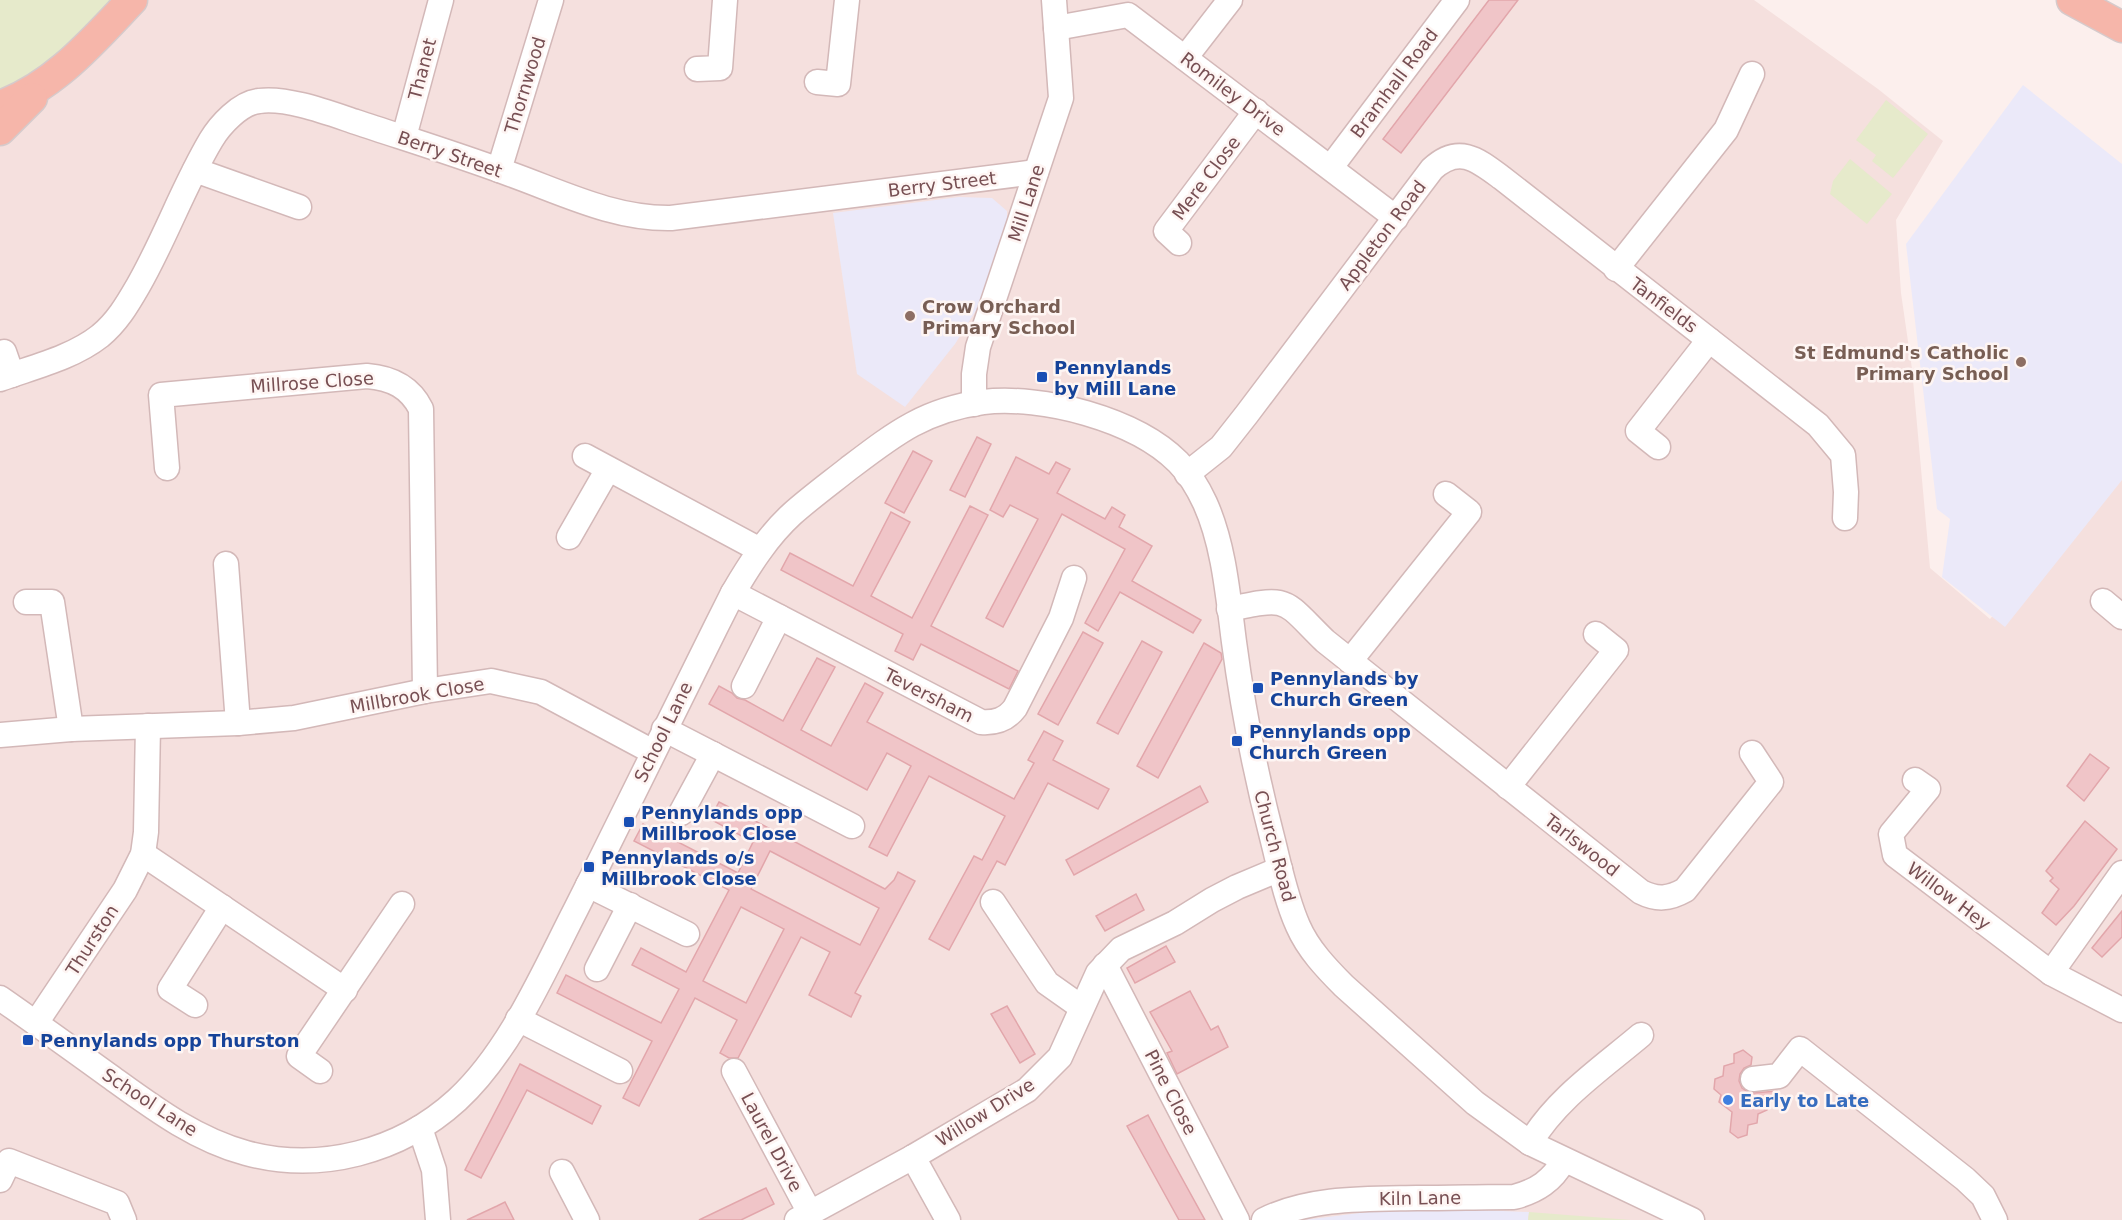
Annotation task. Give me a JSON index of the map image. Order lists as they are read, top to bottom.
{
  "streets": {
    "street": [
      "Thanet",
      "Bramhall Road",
      "Thornwood",
      "Romiley Drive",
      "Berry Street",
      "Mere Close",
      "Mill Lane",
      "Appleton Road",
      "Tanfields",
      "Millrose Close",
      "Millbrook Close",
      "Teversham",
      "School Lane",
      "Tarlswood",
      "Church Road",
      "Willow Hey",
      "Thurston",
      "Pine Close",
      "Willow Drive",
      "Laurel Drive",
      "Kiln Lane"
    ]
  },
  "crossings": [
    ["Thanet", "Berry Street"],
    ["Bramhall Road", "Romiley Drive"],
    ["Thornwood", "Berry Street"],
    ["Romiley Drive", "Mere Close"],
    ["Romiley Drive", "Mill Lane"],
    ["Romiley Drive", "Appleton Road"],
    ["Berry Street", "Mill Lane"],
    ["Mill Lane", "School Lane"],
    ["Mill Lane", "Church Road"],
    ["Appleton Road", "Tanfields"],
    ["Appleton Road", "Church Road"],
    ["Millrose Close", "Millbrook Close"],
    ["Millbrook Close", "School Lane"],
    ["Millbrook Close", "Thurston"],
    ["Teversham", "School Lane"],
    ["School Lane", "Church Road"],
    ["School Lane", "Thurston"],
    ["Tarlswood", "Church Road"],
    ["Church Road", "Willow Drive"],
    ["Church Road", "Kiln Lane"],
    ["Pine Close", "Willow Drive"],
    ["Willow Drive", "Laurel Drive"]
  ],
  "places": {
    "other": ["Crow Orchard Primary School", "St Edmund's Catholic Primary School", "Early to Late"],
    "transit": [
      "Pennylands by Mill Lane",
      "Pennylands by Church Green",
      "Pennylands opp Church Green",
      "Pennylands opp Millbrook Close",
      "Pennylands o/s Millbrook Close",
      "Pennylands opp Thurston"
    ]
  }
}
